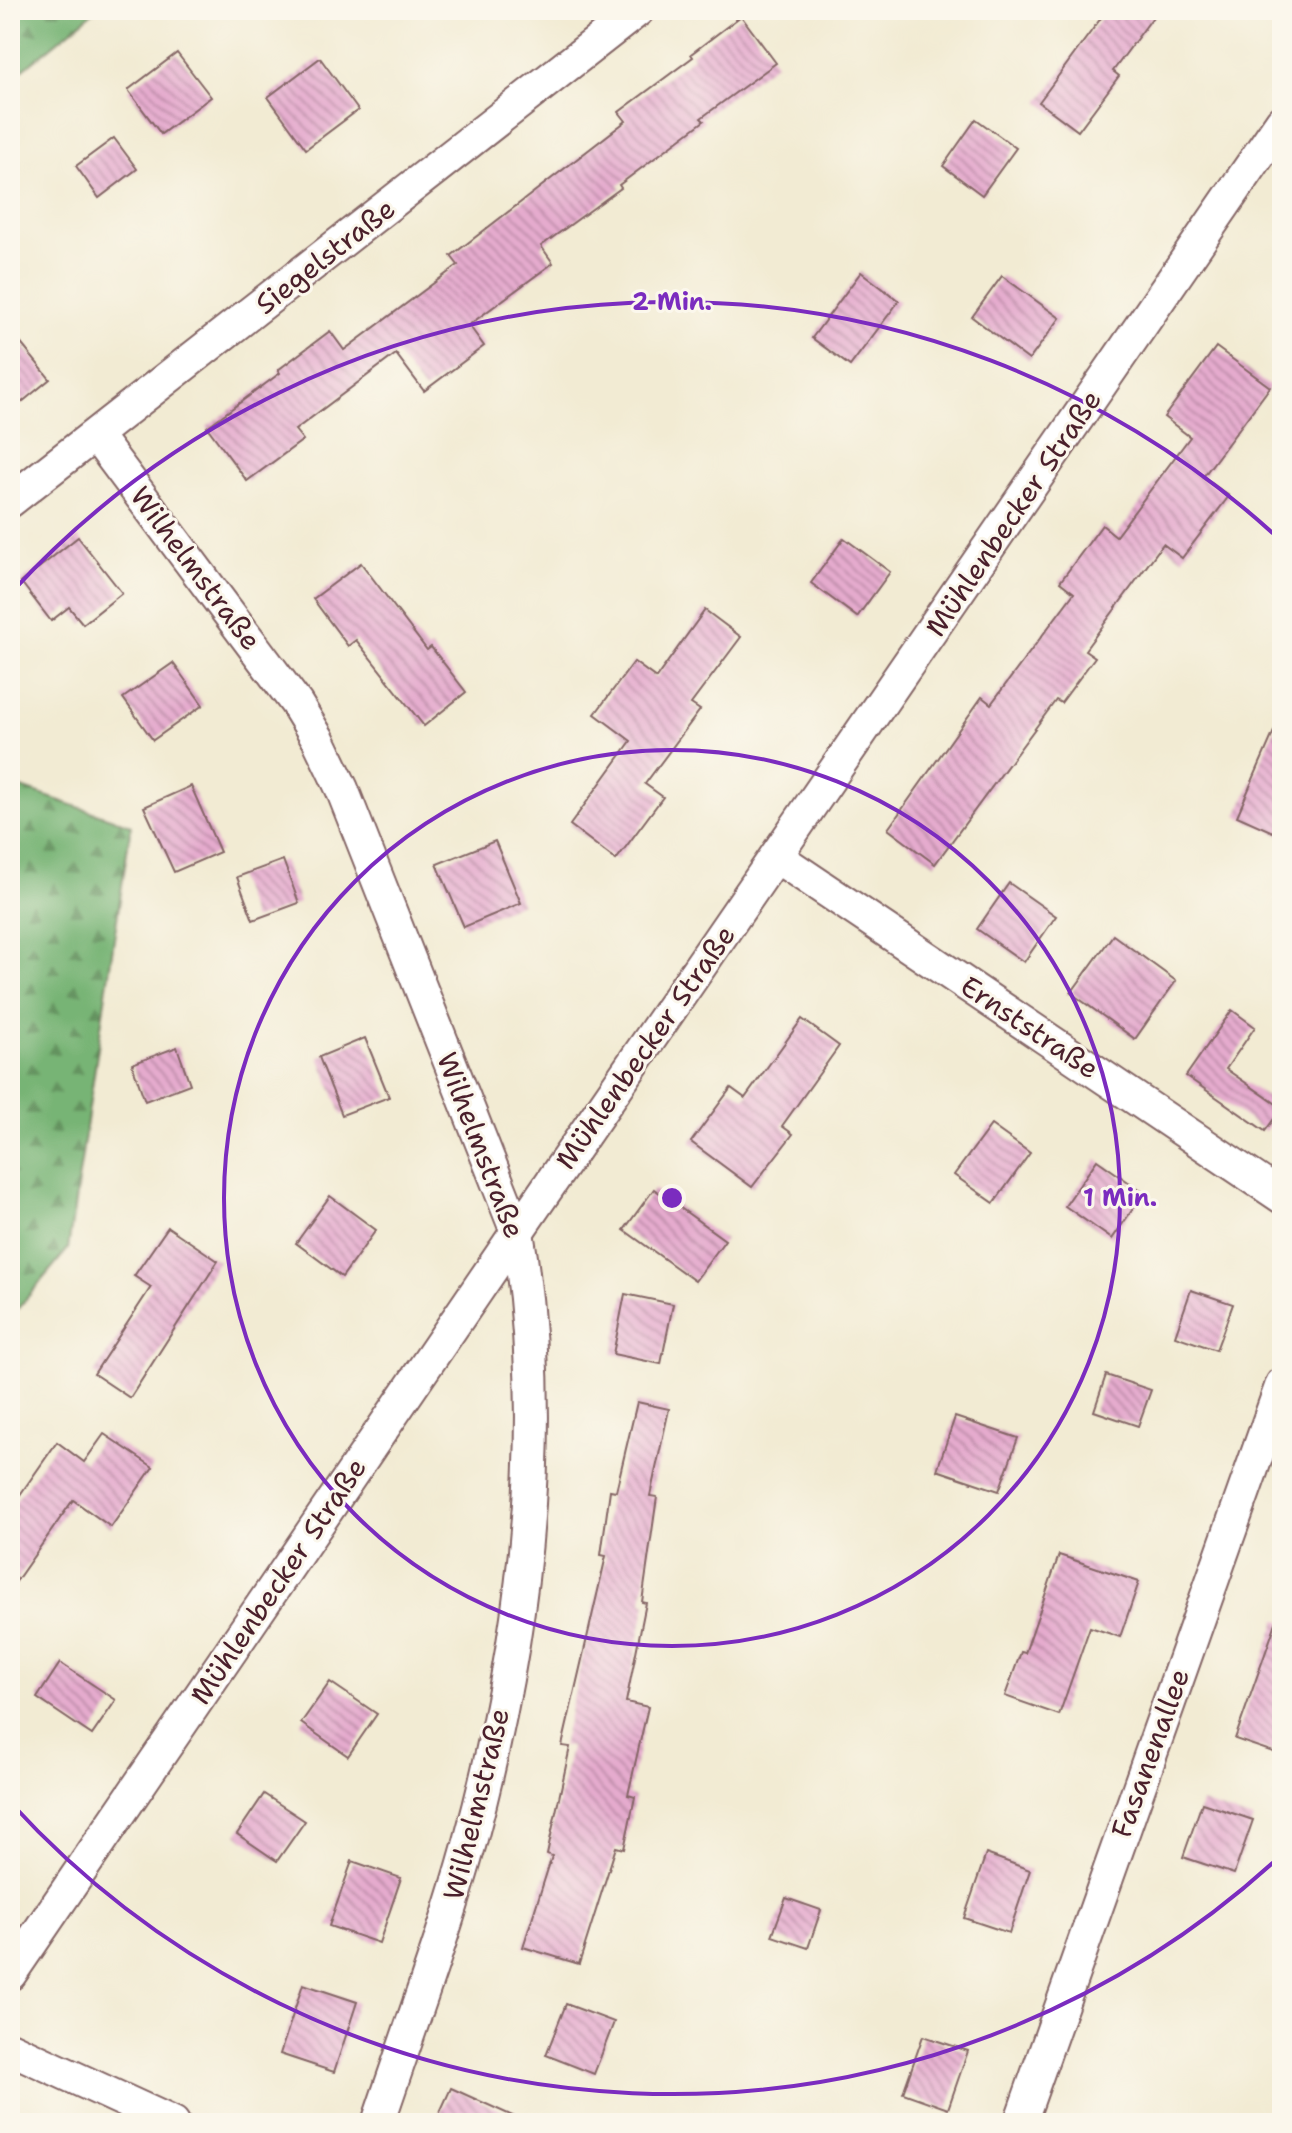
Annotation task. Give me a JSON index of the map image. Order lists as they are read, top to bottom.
{
  "streets": {
    "street": [
      "Siegelstraße",
      "Mühlenbecker Straße",
      "Wilhelmstraße",
      "Ernststraße",
      "Fasanenallee"
    ]
  },
  "crossings": [
    ["Siegelstraße", "Wilhelmstraße"],
    ["Mühlenbecker Straße", "Wilhelmstraße"],
    ["Mühlenbecker Straße", "Ernststraße"]
  ],
  "rings": ["2 Min.", "1 Min."]
}
